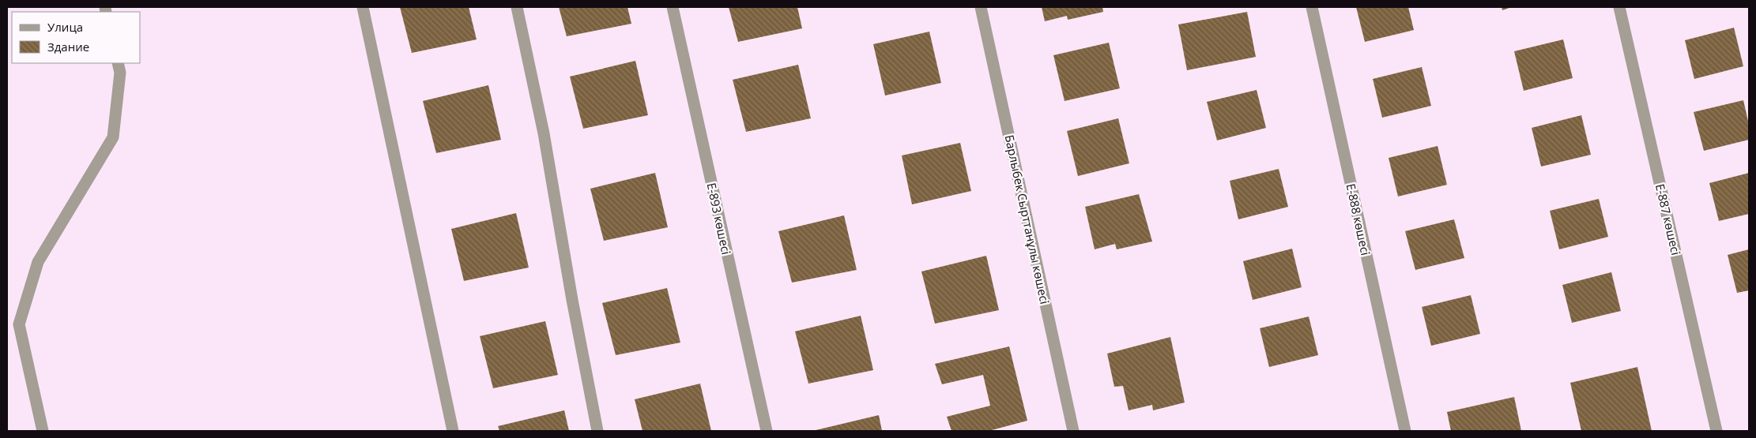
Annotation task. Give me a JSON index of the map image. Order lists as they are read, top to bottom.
{
  "streets": {
    "street": [
      "Е-893 көшесі",
      "Барлыбек Сырттанұлы көшесі",
      "Е-888 көшесі",
      "Е-887 көшесі"
    ]
  },
  "legend": ["Улица", "Здание"]
}
